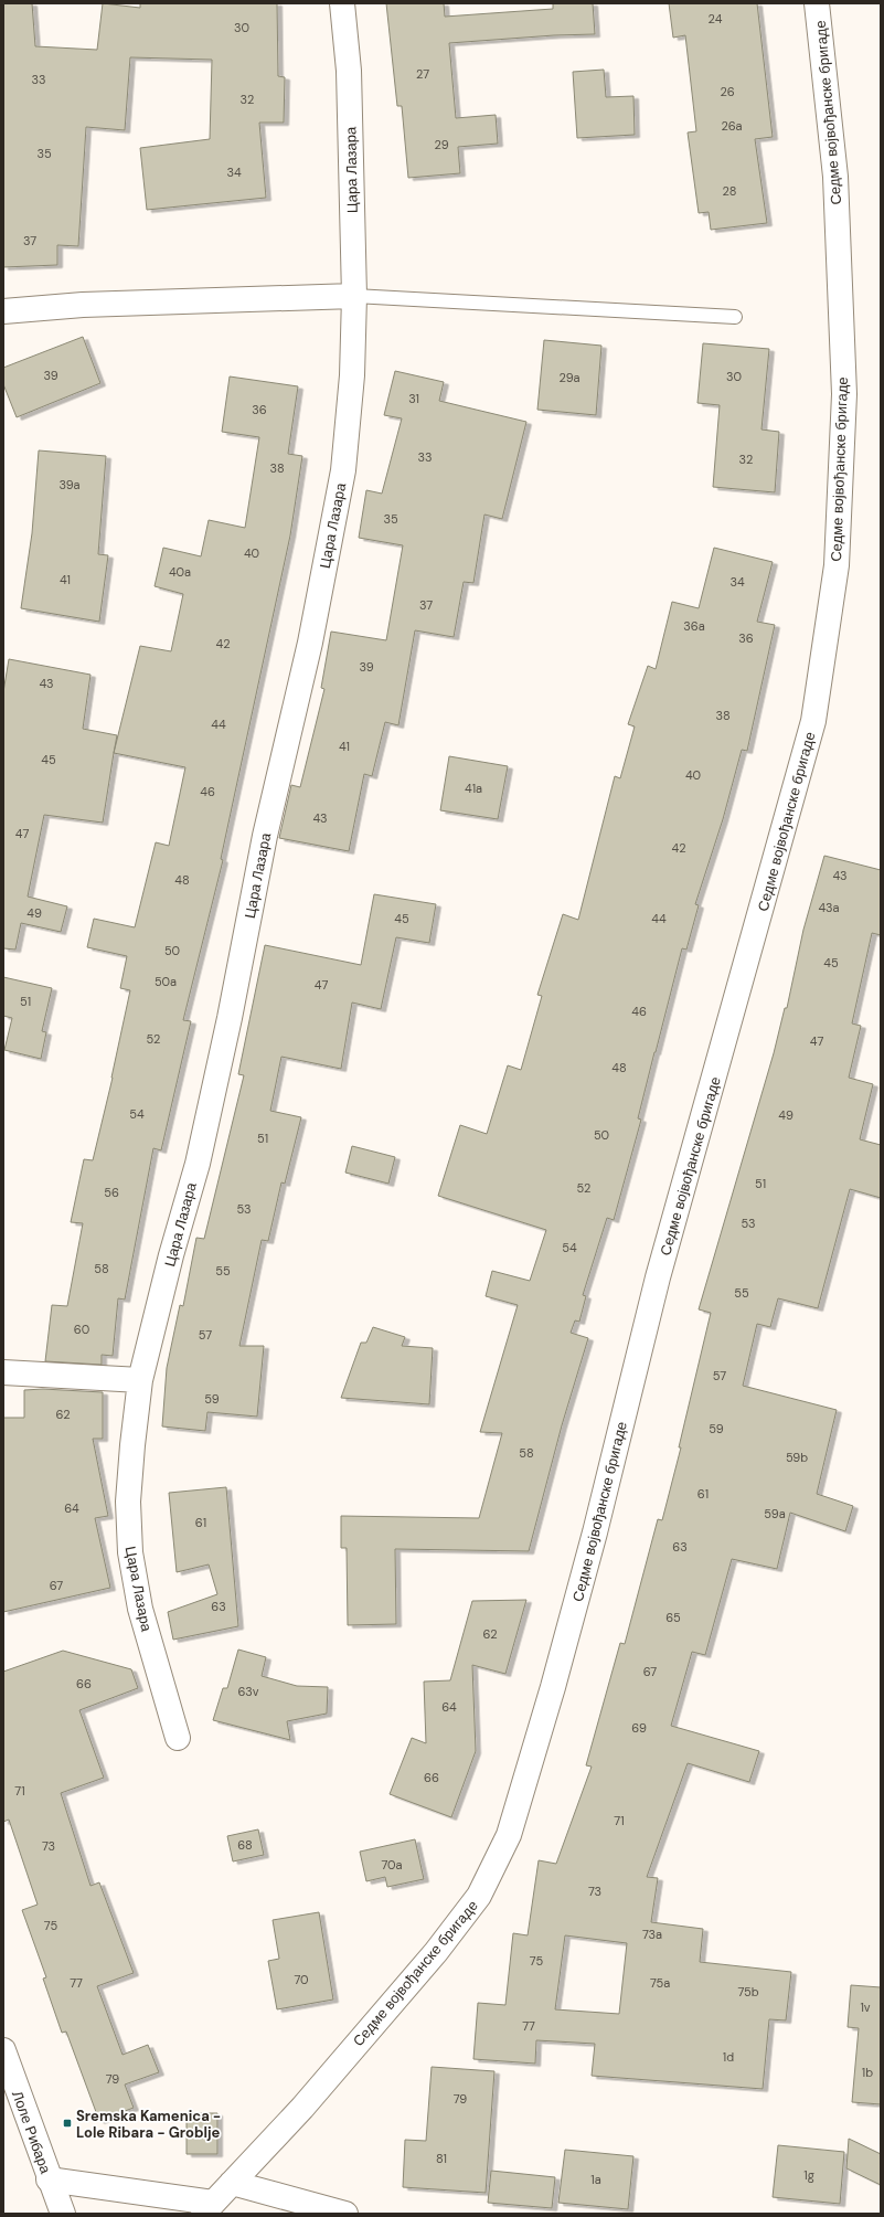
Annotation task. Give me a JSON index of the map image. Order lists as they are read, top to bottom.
{
  "streets": {
    "street": ["Седме војвођанске бригаде", "Цара Лазара", "Лоле Рибара"]
  },
  "places": {
    "transit": ["Sremska Kamenica - Lole Ribara - Groblje"]
  },
  "house_numbers": [
    "24",
    "30",
    "27",
    "33",
    "26",
    "32",
    "26a",
    "29",
    "35",
    "34",
    "28",
    "37",
    "39",
    "30",
    "29a",
    "31",
    "36",
    "33",
    "32",
    "38",
    "39a",
    "35",
    "40",
    "40a",
    "41",
    "34",
    "37",
    "36a",
    "36",
    "42",
    "39",
    "43",
    "38",
    "44",
    "41",
    "45",
    "40",
    "41a",
    "46",
    "43",
    "47",
    "42",
    "43",
    "48",
    "43a",
    "49",
    "45",
    "44",
    "50",
    "45",
    "50a",
    "47",
    "51",
    "46",
    "52",
    "47",
    "48",
    "54",
    "49",
    "50",
    "51",
    "51",
    "52",
    "56",
    "53",
    "53",
    "54",
    "58",
    "55",
    "55",
    "60",
    "57",
    "57",
    "59",
    "62",
    "59",
    "58",
    "59b",
    "61",
    "64",
    "59a",
    "61",
    "63",
    "67",
    "63",
    "65",
    "62",
    "67",
    "66",
    "63v",
    "64",
    "69",
    "66",
    "71",
    "71",
    "68",
    "73",
    "70a",
    "73",
    "75",
    "73a",
    "75",
    "70",
    "77",
    "75a",
    "75b",
    "1v",
    "77",
    "1d",
    "1b",
    "79",
    "79",
    "81",
    "1g",
    "1a"
  ]
}
